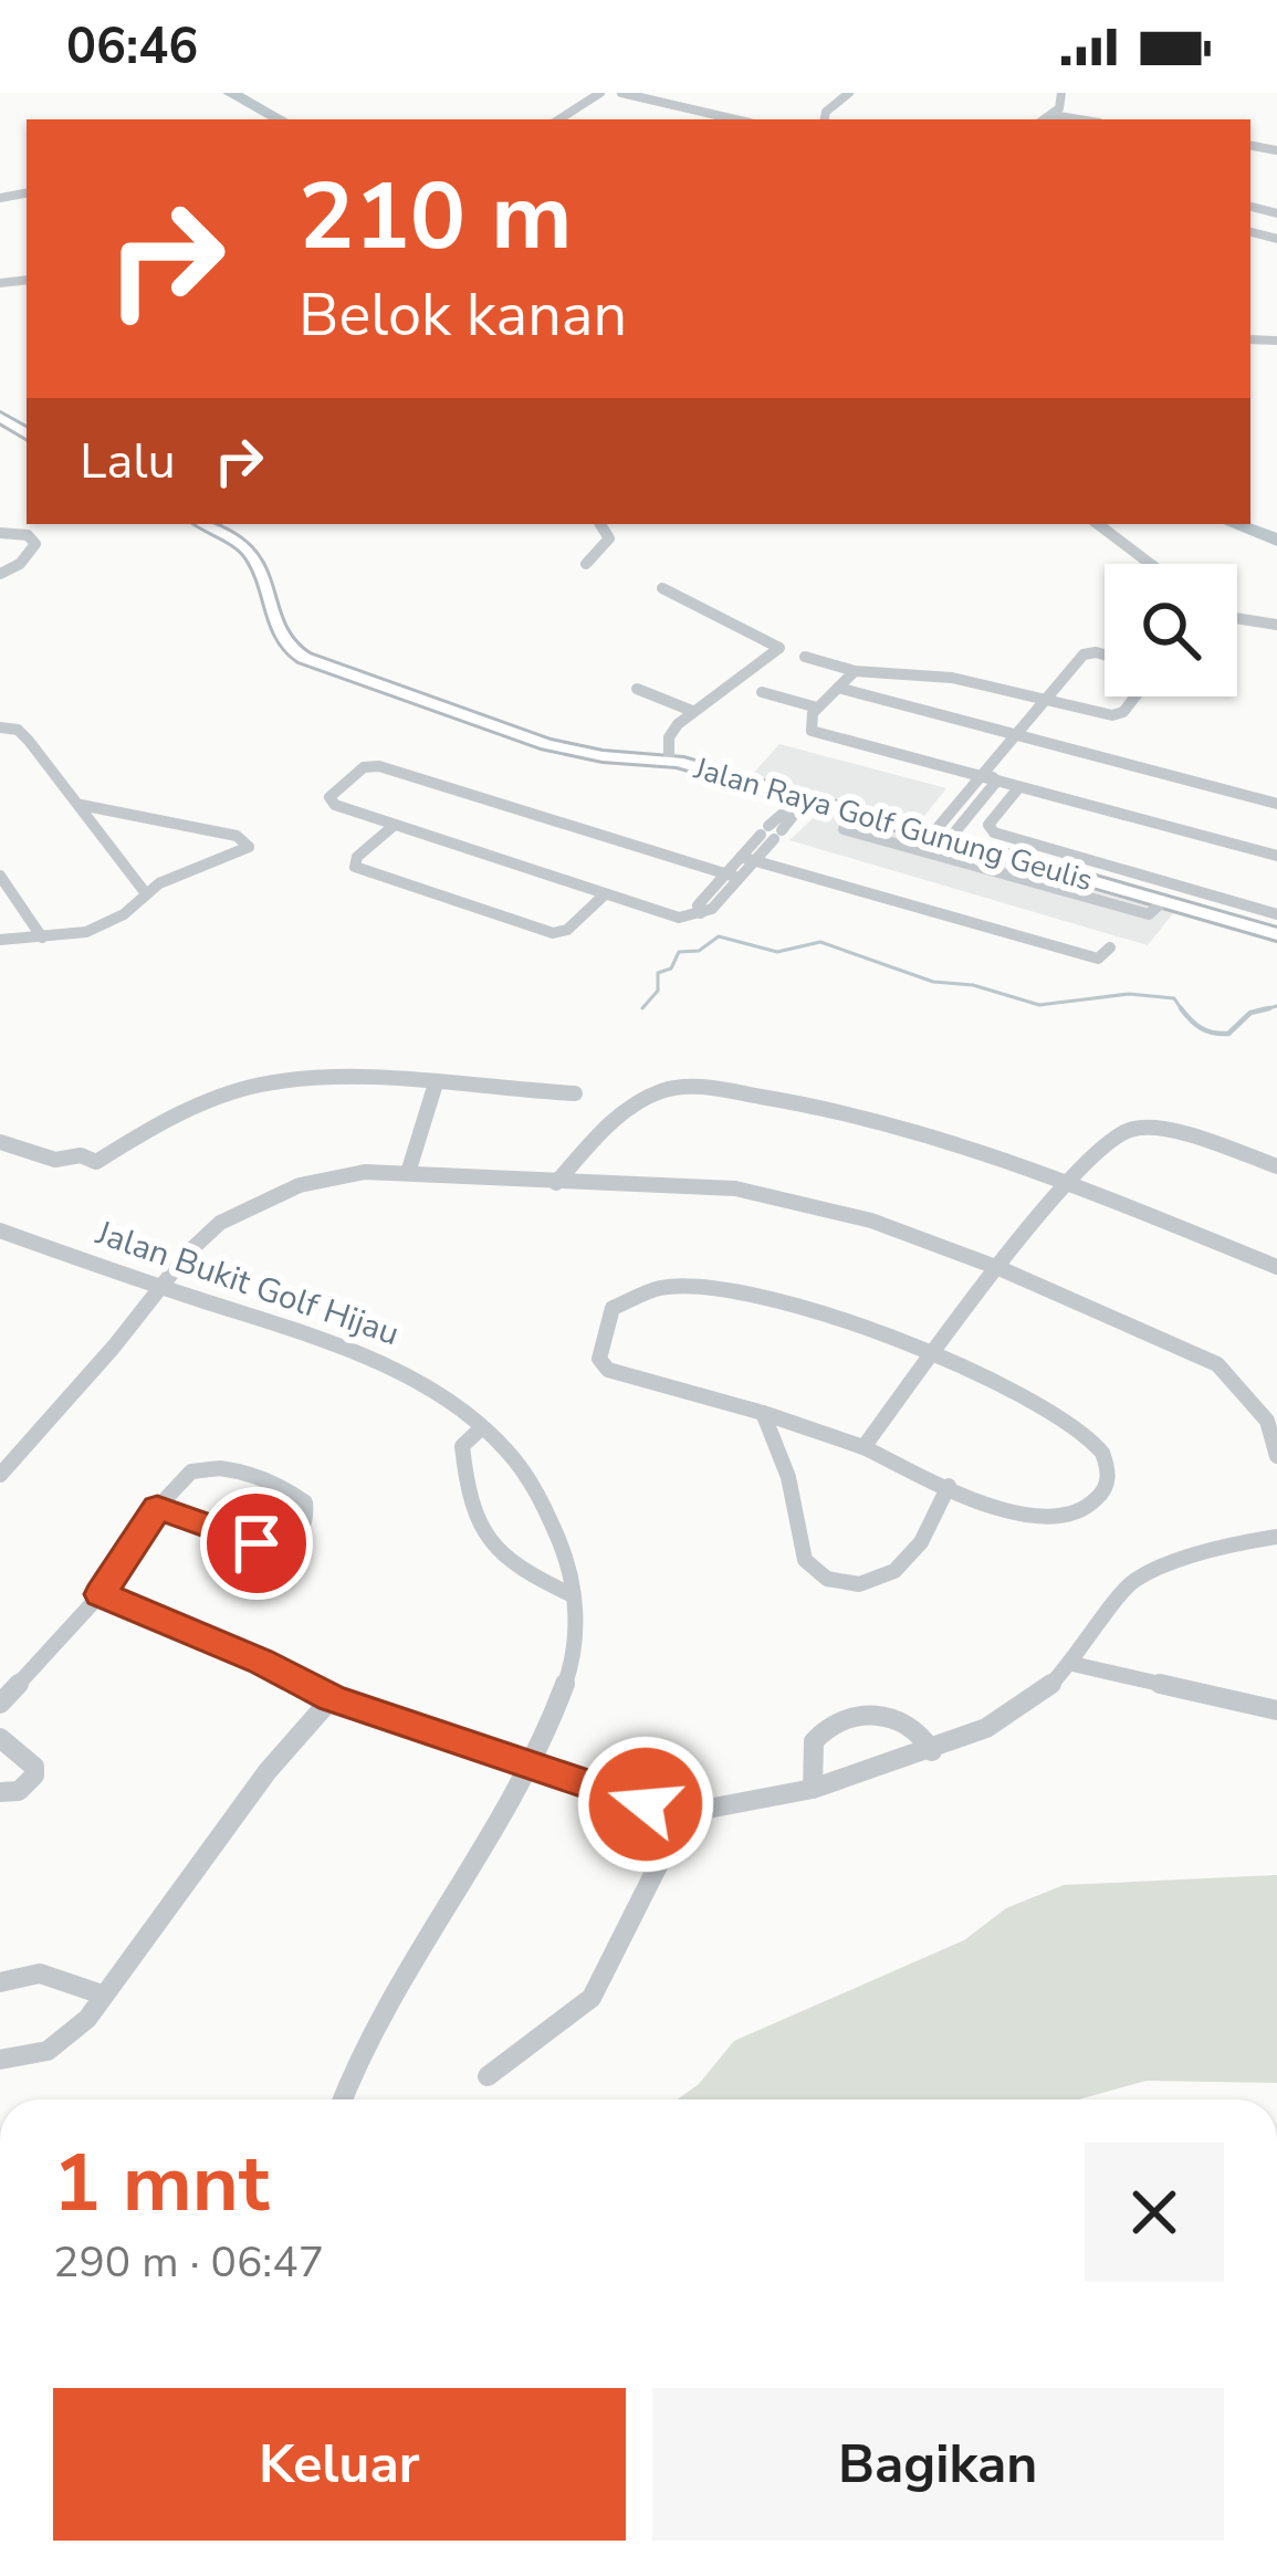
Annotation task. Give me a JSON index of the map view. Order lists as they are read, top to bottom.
{
  "streets": {
    "main road": ["Jalan Raya Golf Gunung Geulis"],
    "street": ["Jalan Bukit Golf Hijau"]
  },
  "page": {
    "status": "06:46",
    "turn": ["210 m", "Belok kanan"],
    "then": "Lalu",
    "heading": ["1 mnt", "290 m · 06:47"],
    "buttons": ["Keluar", "Bagikan"]
  }
}
